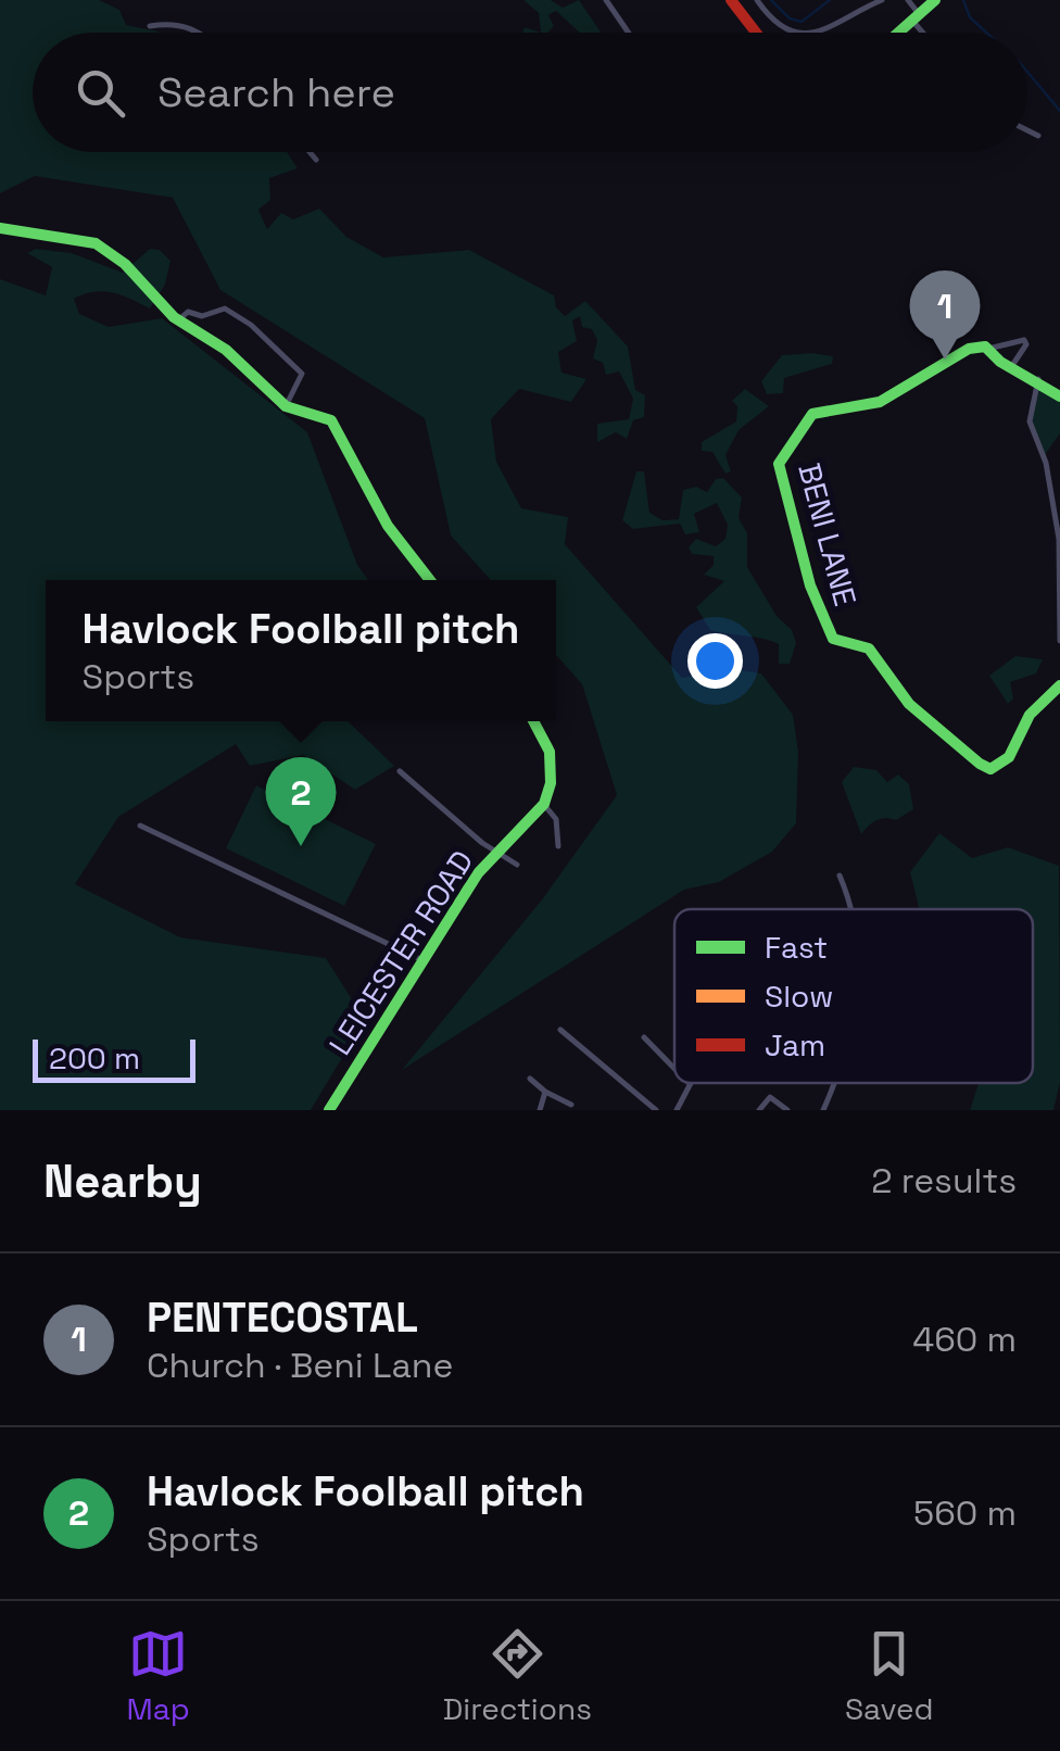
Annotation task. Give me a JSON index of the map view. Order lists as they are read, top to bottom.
{
  "streets": {
    "street": ["BENI LANE", "LEICESTER ROAD"]
  },
  "legend": ["Fast", "Slow", "Jam"],
  "scale_bar": "200 m",
  "page": {
    "search": "Search here",
    "pins": ["1", "2"],
    "popup": ["Havlock Foolball pitch", "Sports"],
    "scale": "200 m",
    "heading": ["Nearby", "2 results"],
    "list": [
      {
        "mark": "1",
        "name": "PENTECOSTAL",
        "note": "Church · Beni Lane",
        "value": "460 m"
      },
      {
        "mark": "2",
        "name": "Havlock Foolball pitch",
        "note": "Sports",
        "value": "560 m"
      }
    ],
    "nav": ["Map", "Directions", "Saved"]
  }
}
